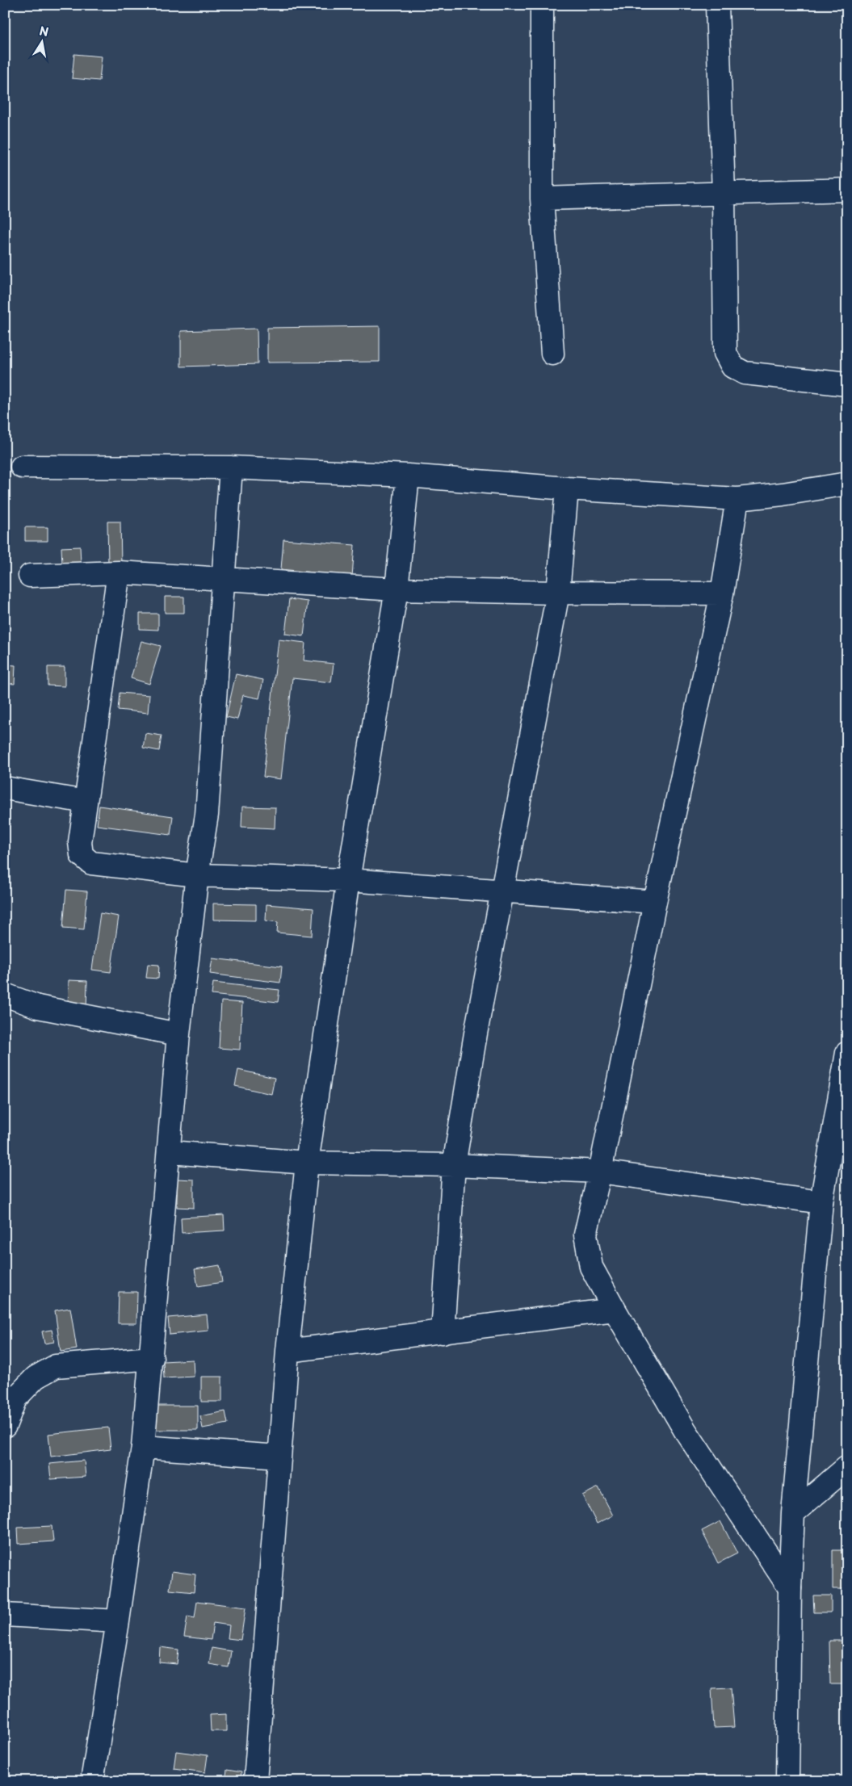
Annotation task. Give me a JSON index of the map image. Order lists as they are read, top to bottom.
{
  "north": "top"
}
